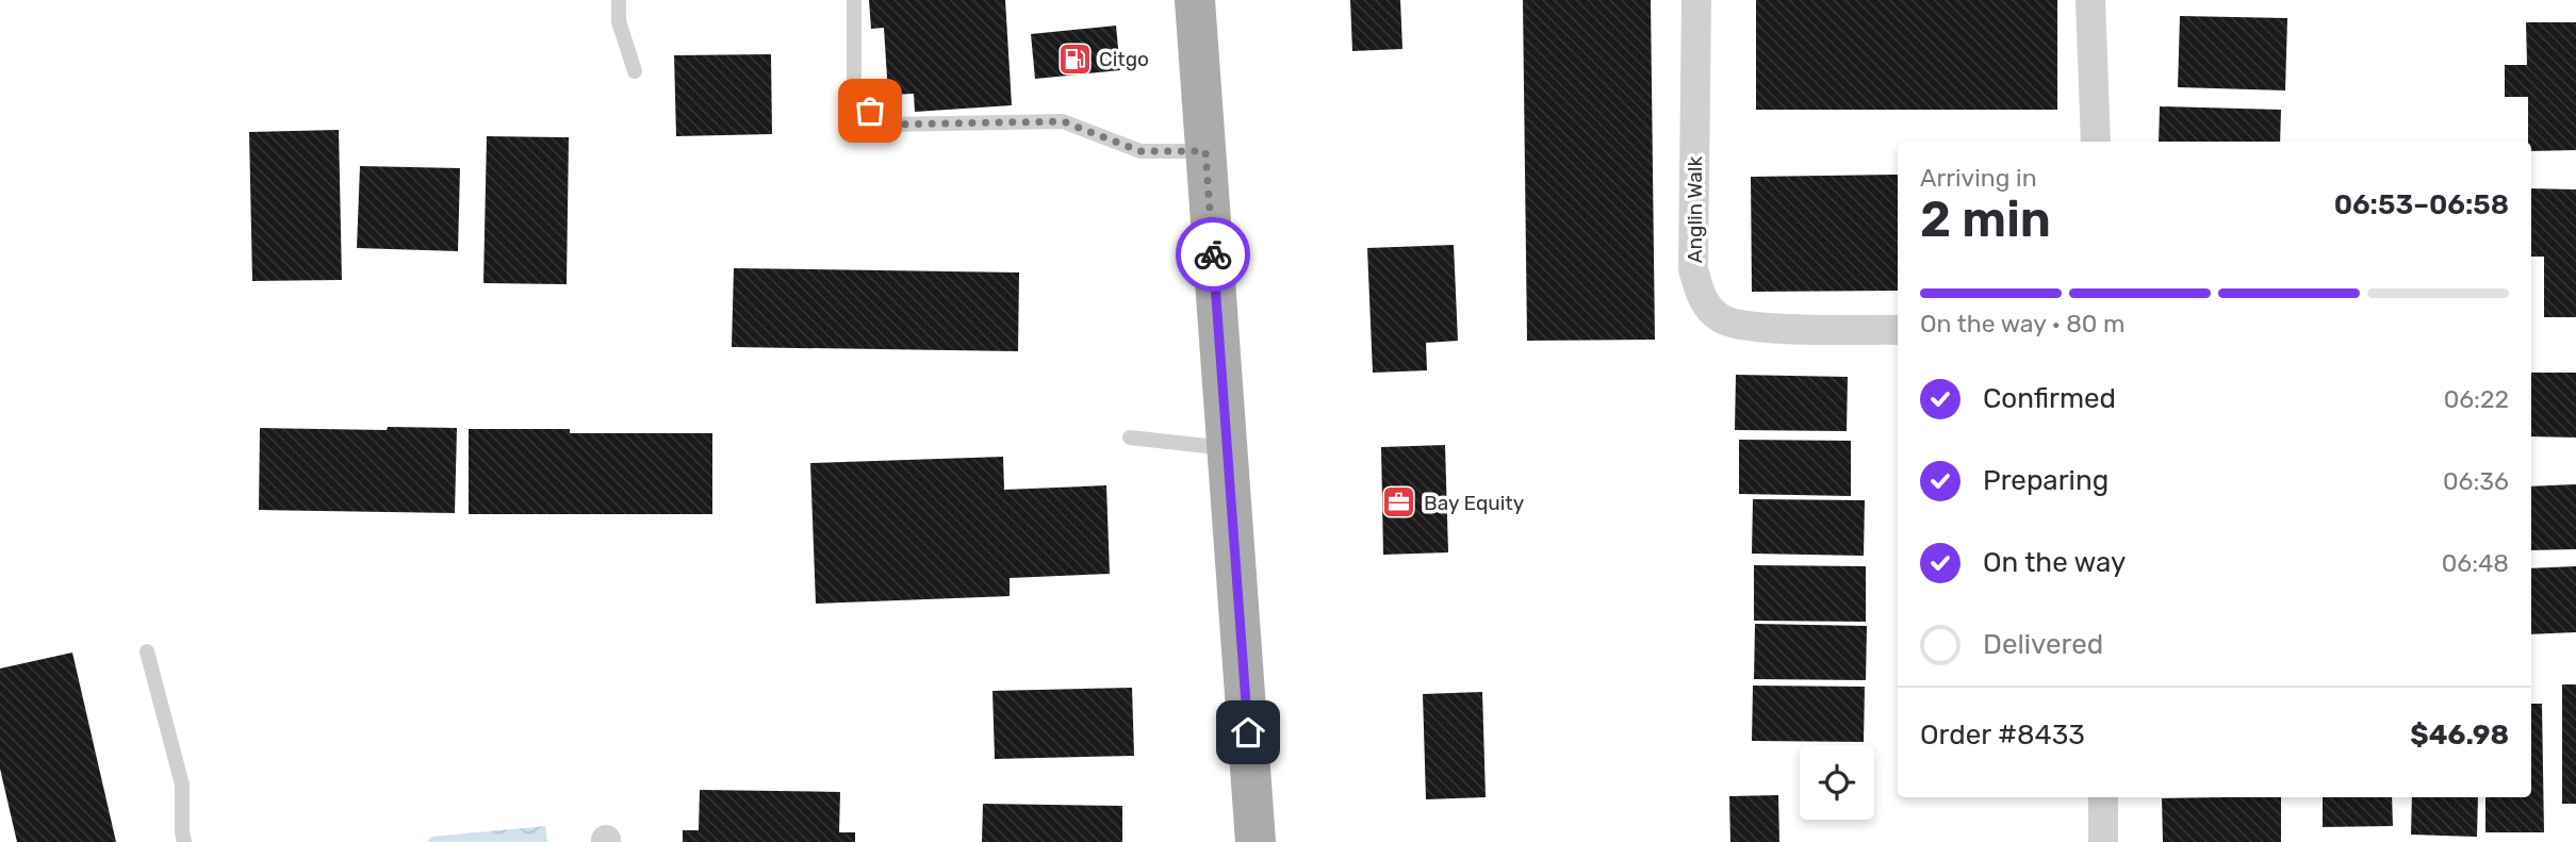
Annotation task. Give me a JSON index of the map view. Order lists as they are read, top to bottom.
{
  "streets": {
    "street": ["Anglin Walk"]
  },
  "places": {
    "fuel station": ["Citgo"],
    "office": ["Bay Equity"]
  },
  "page": {
    "heading": ["2 min", "Arriving in", "06:53–06:58"],
    "panel": ["Order #8433", "$46.98"],
    "bar": "On the way · 80 m",
    "list": [
      ["Confirmed", "06:22"],
      ["Preparing", "06:36"],
      ["On the way", "06:48"],
      "Delivered"
    ]
  }
}
